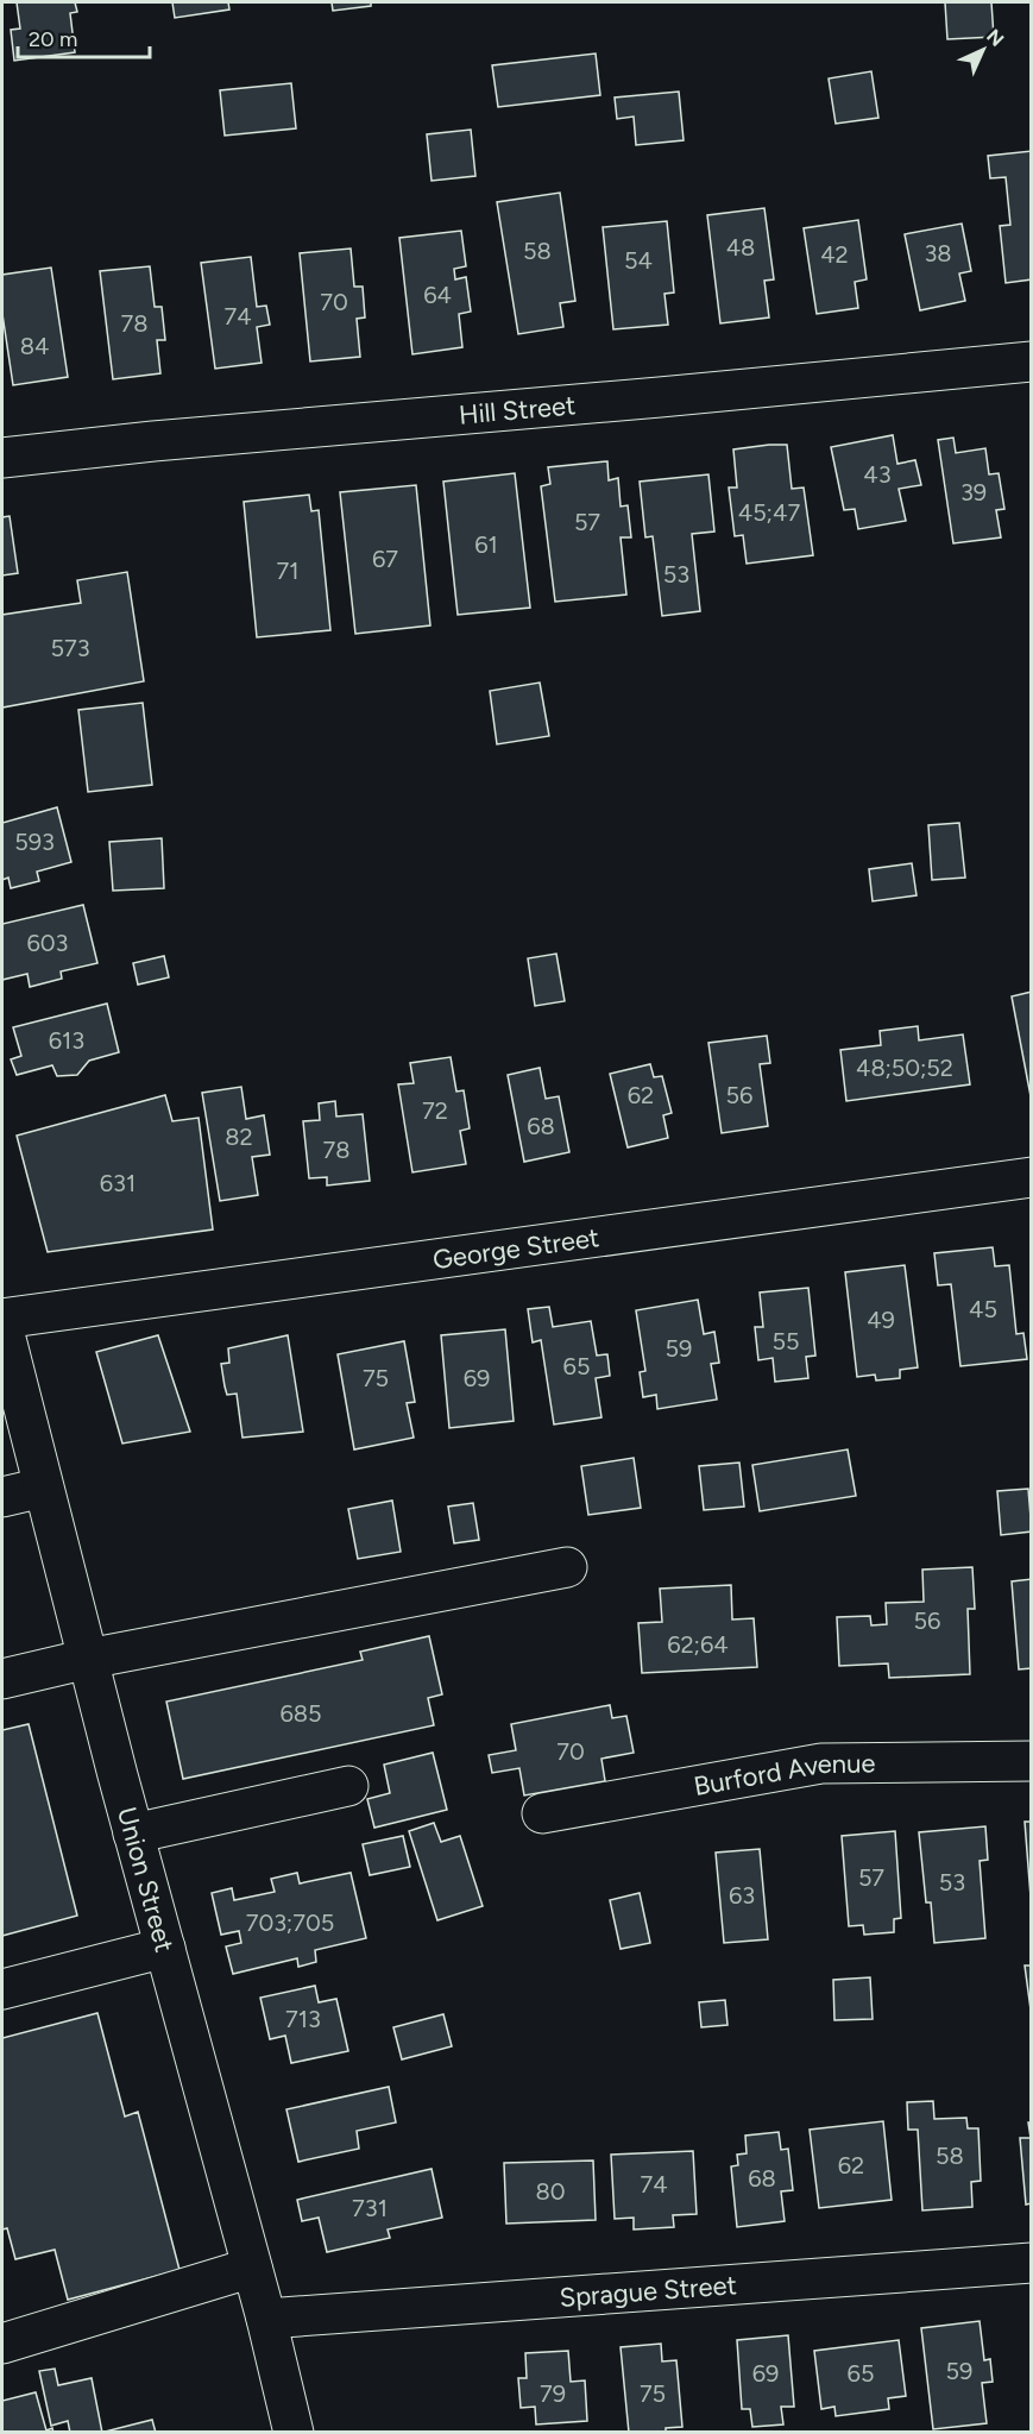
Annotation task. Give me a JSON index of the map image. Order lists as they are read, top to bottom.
{
  "streets": {
    "street": [
      "Hill Street",
      "George Street",
      "Burford Avenue",
      "Union Street",
      "Sprague Street"
    ]
  },
  "crossings": [
    ["Union Street", "Sprague Street"]
  ],
  "house_numbers": [
    "48",
    "58",
    "38",
    "42",
    "54",
    "64",
    "70",
    "74",
    "78",
    "84",
    "43",
    "39",
    "45;47",
    "57",
    "61",
    "67",
    "71",
    "53",
    "573",
    "593",
    "603",
    "613",
    "48;50;52",
    "62",
    "56",
    "72",
    "68",
    "82",
    "78",
    "631",
    "45",
    "49",
    "55",
    "59",
    "65",
    "75",
    "69",
    "56",
    "62;64",
    "685",
    "70",
    "57",
    "53",
    "63",
    "703;705",
    "713",
    "58",
    "62",
    "68",
    "74",
    "80",
    "731",
    "59",
    "69",
    "65",
    "79",
    "75"
  ],
  "scale_bar": "20 m",
  "north": "top right"
}
